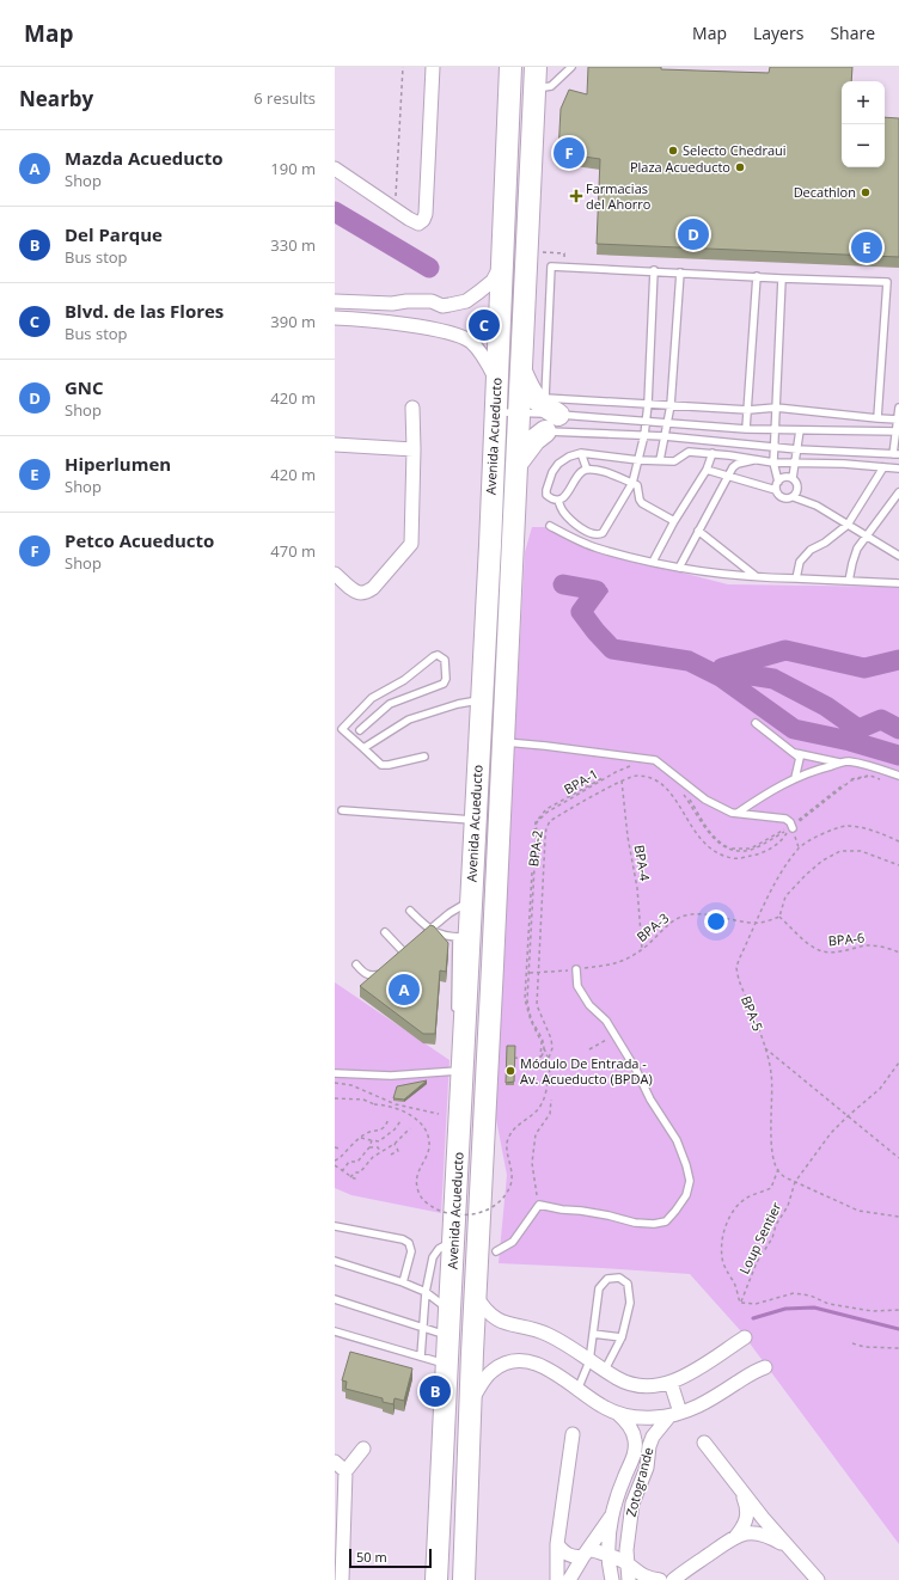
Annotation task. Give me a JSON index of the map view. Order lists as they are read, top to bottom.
{
  "streets": {
    "main road": ["Avenida Acueducto"],
    "street": ["Zotogrande"],
    "path": [
      "BPA-1",
      "BPA-2",
      "BPA-4",
      "BPA-3",
      "BPA-6",
      "BPA-5",
      "Loup Sentier"
    ]
  },
  "crossings": [
    ["BPA-1", "BPA-2"],
    ["BPA-1", "BPA-3"],
    ["BPA-2", "BPA-4"],
    ["BPA-2", "BPA-3"],
    ["BPA-4", "BPA-3"],
    ["BPA-3", "BPA-6"],
    ["BPA-3", "BPA-5"]
  ],
  "places": {
    "other": [
      "Selecto Chedraui",
      "Plaza Acueducto",
      "Decathlon",
      "Módulo De Entrada - Av. Acueducto (BPDA)"
    ],
    "health": ["Farmacias del Ahorro"]
  },
  "scale_bar": "50 m",
  "page": {
    "header": "Map",
    "nav": ["Map", "Layers", "Share"],
    "heading": ["Nearby", "6 results"],
    "map_buttons": ["+", "−"],
    "list": [
      {
        "mark": "A",
        "name": "Mazda Acueducto",
        "note": "Shop",
        "value": "190 m"
      },
      {
        "mark": "B",
        "name": "Del Parque",
        "note": "Bus stop",
        "value": "330 m"
      },
      {
        "mark": "C",
        "name": "Blvd. de las Flores",
        "note": "Bus stop",
        "value": "390 m"
      },
      {
        "mark": "D",
        "name": "GNC",
        "note": "Shop",
        "value": "420 m"
      },
      {
        "mark": "E",
        "name": "Hiperlumen",
        "note": "Shop",
        "value": "420 m"
      },
      {
        "mark": "F",
        "name": "Petco Acueducto",
        "note": "Shop",
        "value": "470 m"
      }
    ],
    "pins": [
      "F",
      "D",
      "E",
      "C",
      "A",
      "B"
    ],
    "scale": "50 m"
  }
}
